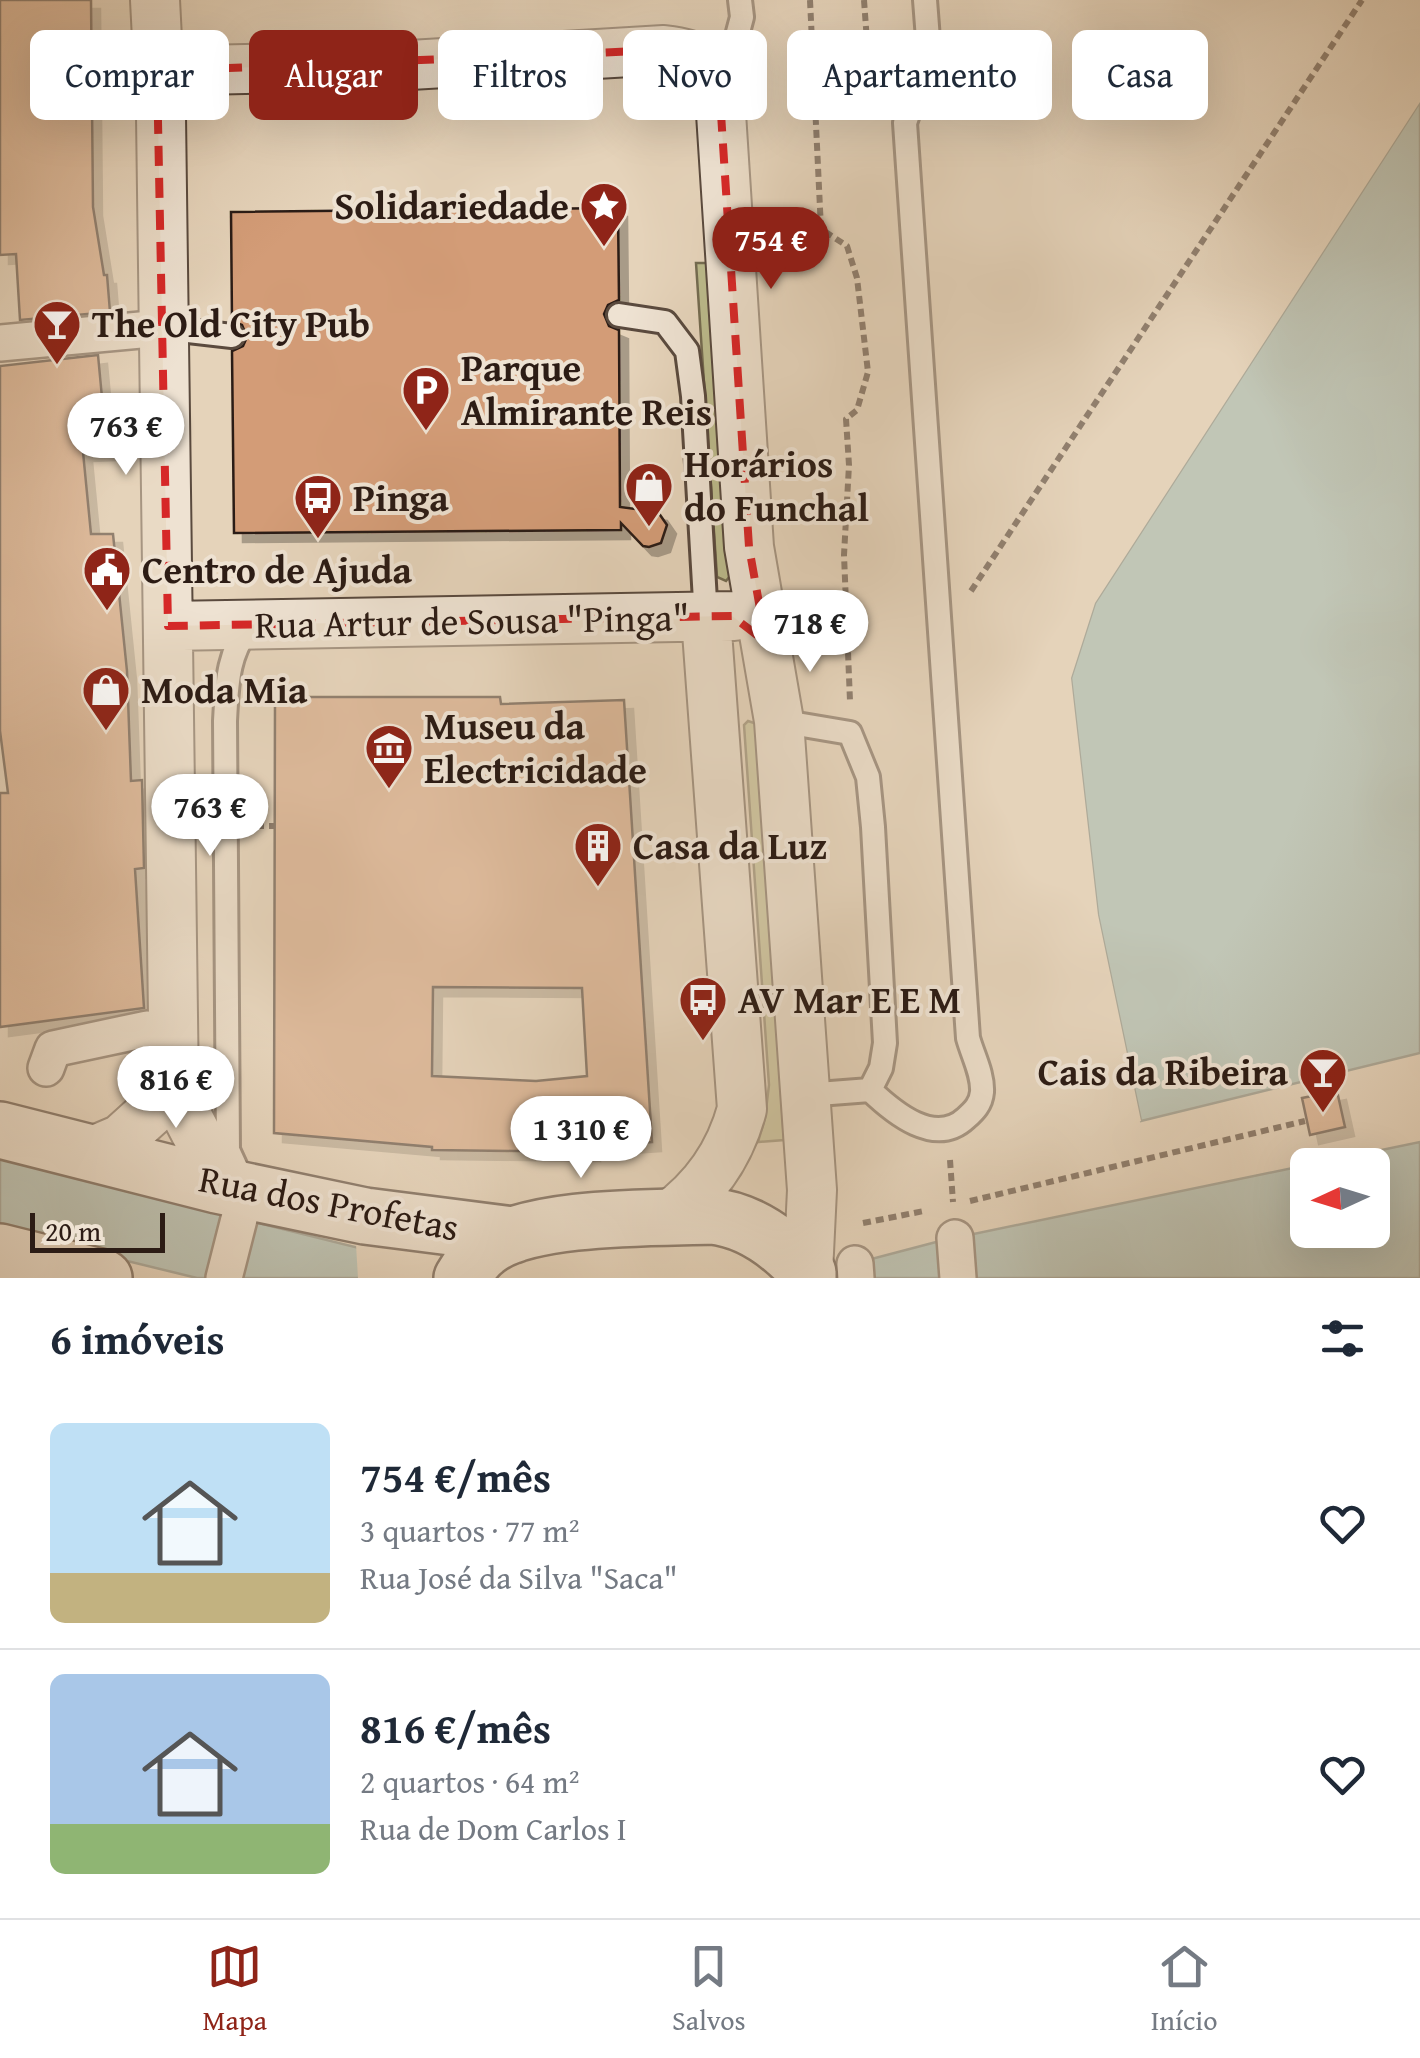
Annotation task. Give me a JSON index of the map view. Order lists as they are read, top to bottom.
{
  "streets": {
    "main road": ["Rua dos Profetas"],
    "street": ["Rua Artur de Sousa \"Pinga\""]
  },
  "places": {
    "place": ["Solidariedade"],
    "bar": ["The Old City Pub", "Cais da Ribeira"],
    "parking": ["Parque Almirante Reis"],
    "shop": ["Horários do Funchal", "Moda Mia"],
    "bus stop": ["Pinga", "AV Mar E E M"],
    "public building": ["Centro de Ajuda"],
    "museum": ["Museu da Electricidade"],
    "building": ["Casa da Luz"]
  },
  "scale_bar": "20 m",
  "north": "left",
  "page": {
    "chip": [
      "Comprar",
      "Alugar",
      "Filtros",
      "Novo",
      "Apartamento",
      "Casa"
    ],
    "price": [
      "754 €",
      "763 €",
      "718 €",
      "763 €",
      "816 €",
      "1 310 €"
    ],
    "scale": "20 m",
    "heading": "6 imóveis",
    "list": [
      {
        "name": "754 €/mês",
        "note": "3 quartos · 77 m² · Rua José da Silva \"Saca\""
      },
      {
        "name": "816 €/mês",
        "note": "2 quartos · 64 m² · Rua de Dom Carlos I"
      }
    ],
    "tabs": ["Mapa", "Salvos", "Início"]
  }
}
